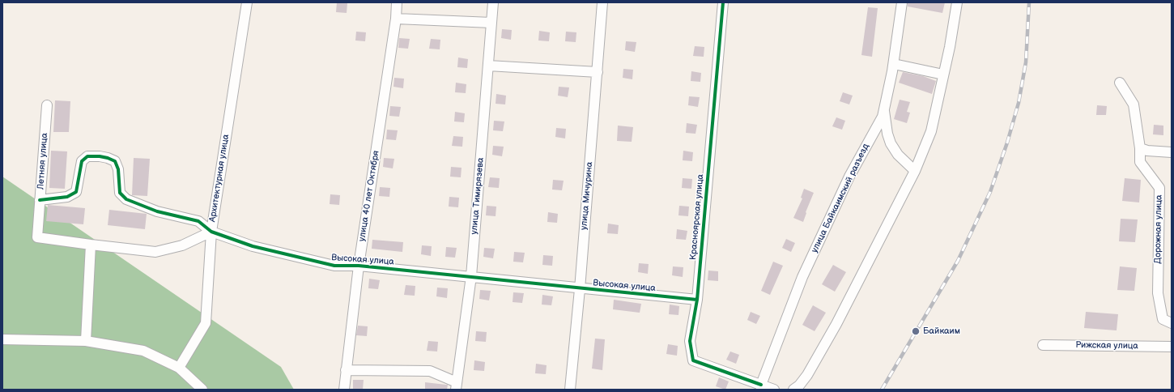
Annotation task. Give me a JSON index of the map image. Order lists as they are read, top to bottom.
{
  "streets": {
    "street": [
      "Летняя улица",
      "Архитектурная улица",
      "улица 40 лет Октября",
      "улица Тимирязева",
      "улица Мичурина",
      "улица Байкаимский разъезд",
      "Красноярская улица",
      "Дорожная улица",
      "Высокая улица",
      "Рижская улица"
    ]
  },
  "crossings": [
    ["Летняя улица", "Высокая улица"],
    ["Архитектурная улица", "Высокая улица"],
    ["улица 40 лет Октября", "Высокая улица"],
    ["улица Тимирязева", "Высокая улица"],
    ["улица Мичурина", "Высокая улица"],
    ["улица Байкаимский разъезд", "Красноярская улица"],
    ["Красноярская улица", "Высокая улица"]
  ],
  "places": ["Байкаим"]
}
